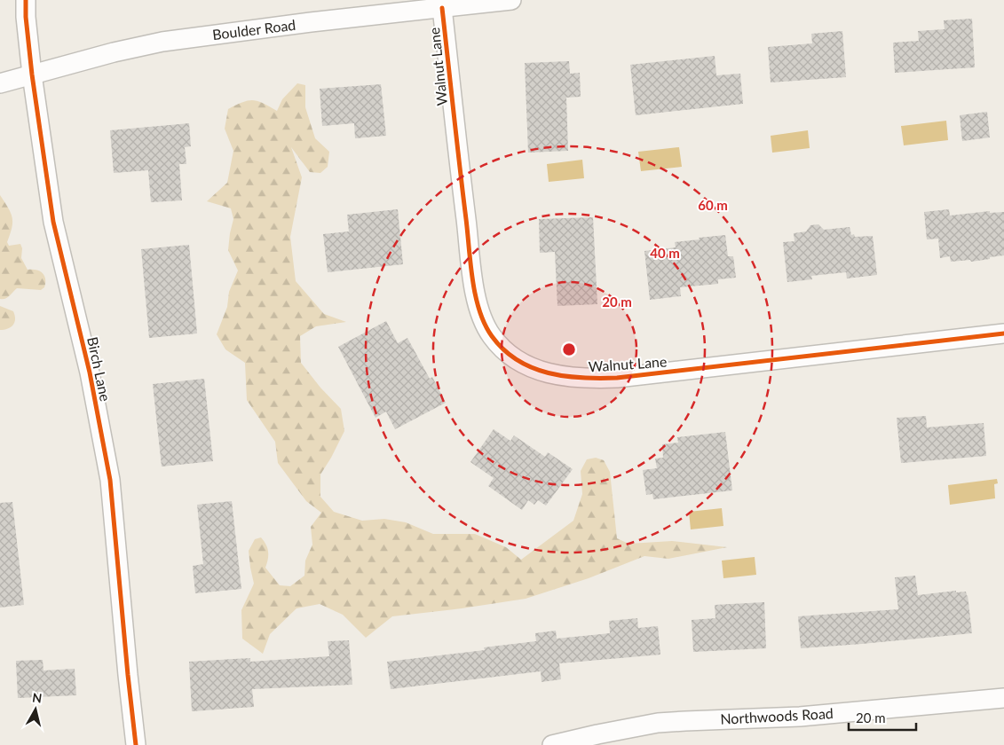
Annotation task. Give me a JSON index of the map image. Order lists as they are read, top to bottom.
{
  "streets": {
    "street": [
      "Boulder Road",
      "Walnut Lane",
      "Birch Lane",
      "Northwoods Road"
    ]
  },
  "crossings": [
    ["Boulder Road", "Walnut Lane"],
    ["Boulder Road", "Birch Lane"]
  ],
  "scale_bar": "20 m",
  "north": "top",
  "rings": ["60 m", "40 m", "20 m"]
}
